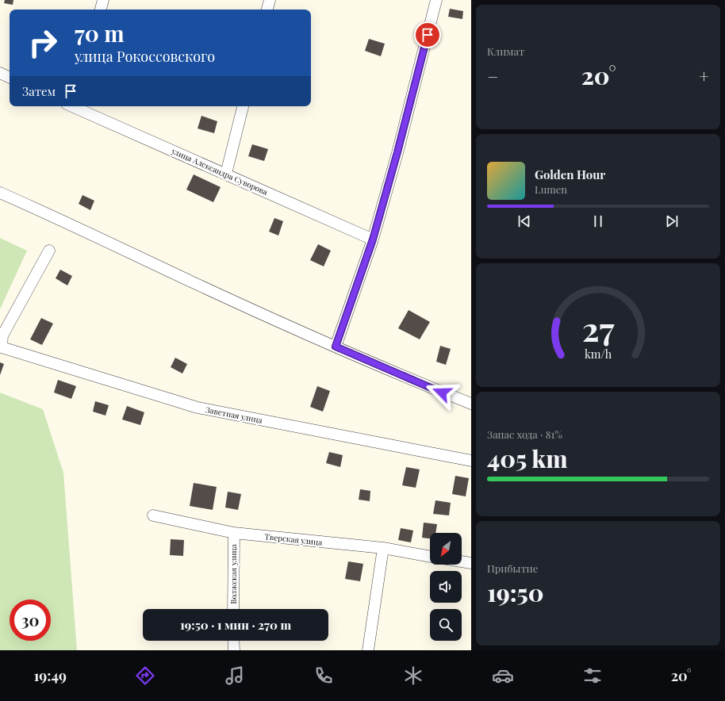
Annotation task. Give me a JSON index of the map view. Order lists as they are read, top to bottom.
{
  "streets": {
    "street": [
      "улица Александра Суворова",
      "Заветная улица",
      "Тверская улица",
      "Волжская улица"
    ]
  },
  "crossings": [
    ["Тверская улица", "Волжская улица"]
  ],
  "north": "bottom left",
  "page": {
    "tile": [
      "Климат",
      ["Запас хода · 81%", "405 km"],
      ["Прибытие", "19:50"]
    ],
    "turn": ["70 m", "улица Рокоссовского"],
    "heat": ["−", "20°", "+"],
    "then": "Затем",
    "song": ["Golden Hour", "Lumen"],
    "limit": "30",
    "trip": "19:50 · 1 мин · 270 m",
    "tabs": ["19:49", "20°"],
    "gauge": ["27", "km/h"]
  }
}
